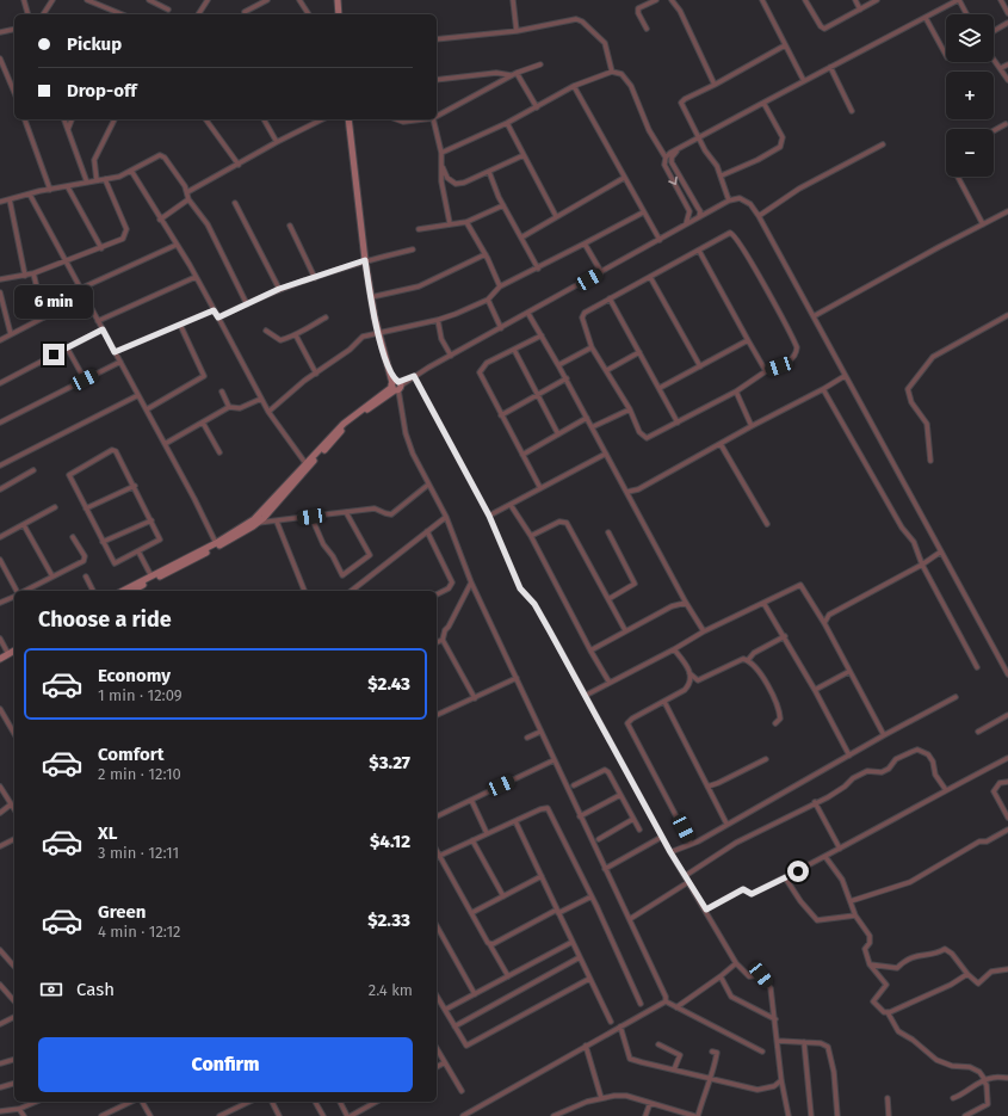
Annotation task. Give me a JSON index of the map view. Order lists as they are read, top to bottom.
{
  "page": {
    "map_buttons": ["+", "−"],
    "banner": ["Pickup", "Drop-off"],
    "bubble": "6 min",
    "heading": "Choose a ride",
    "list": [
      {
        "name": "Economy",
        "note": "1 min · 12:09",
        "value": "$2.43"
      },
      {
        "name": "Comfort",
        "note": "2 min · 12:10",
        "value": "$3.27"
      },
      {
        "name": "XL",
        "note": "3 min · 12:11",
        "value": "$4.12"
      },
      {
        "name": "Green",
        "note": "4 min · 12:12",
        "value": "$2.33"
      }
    ],
    "pay": ["Cash", "2.4 km"],
    "buttons": "Confirm"
  }
}
